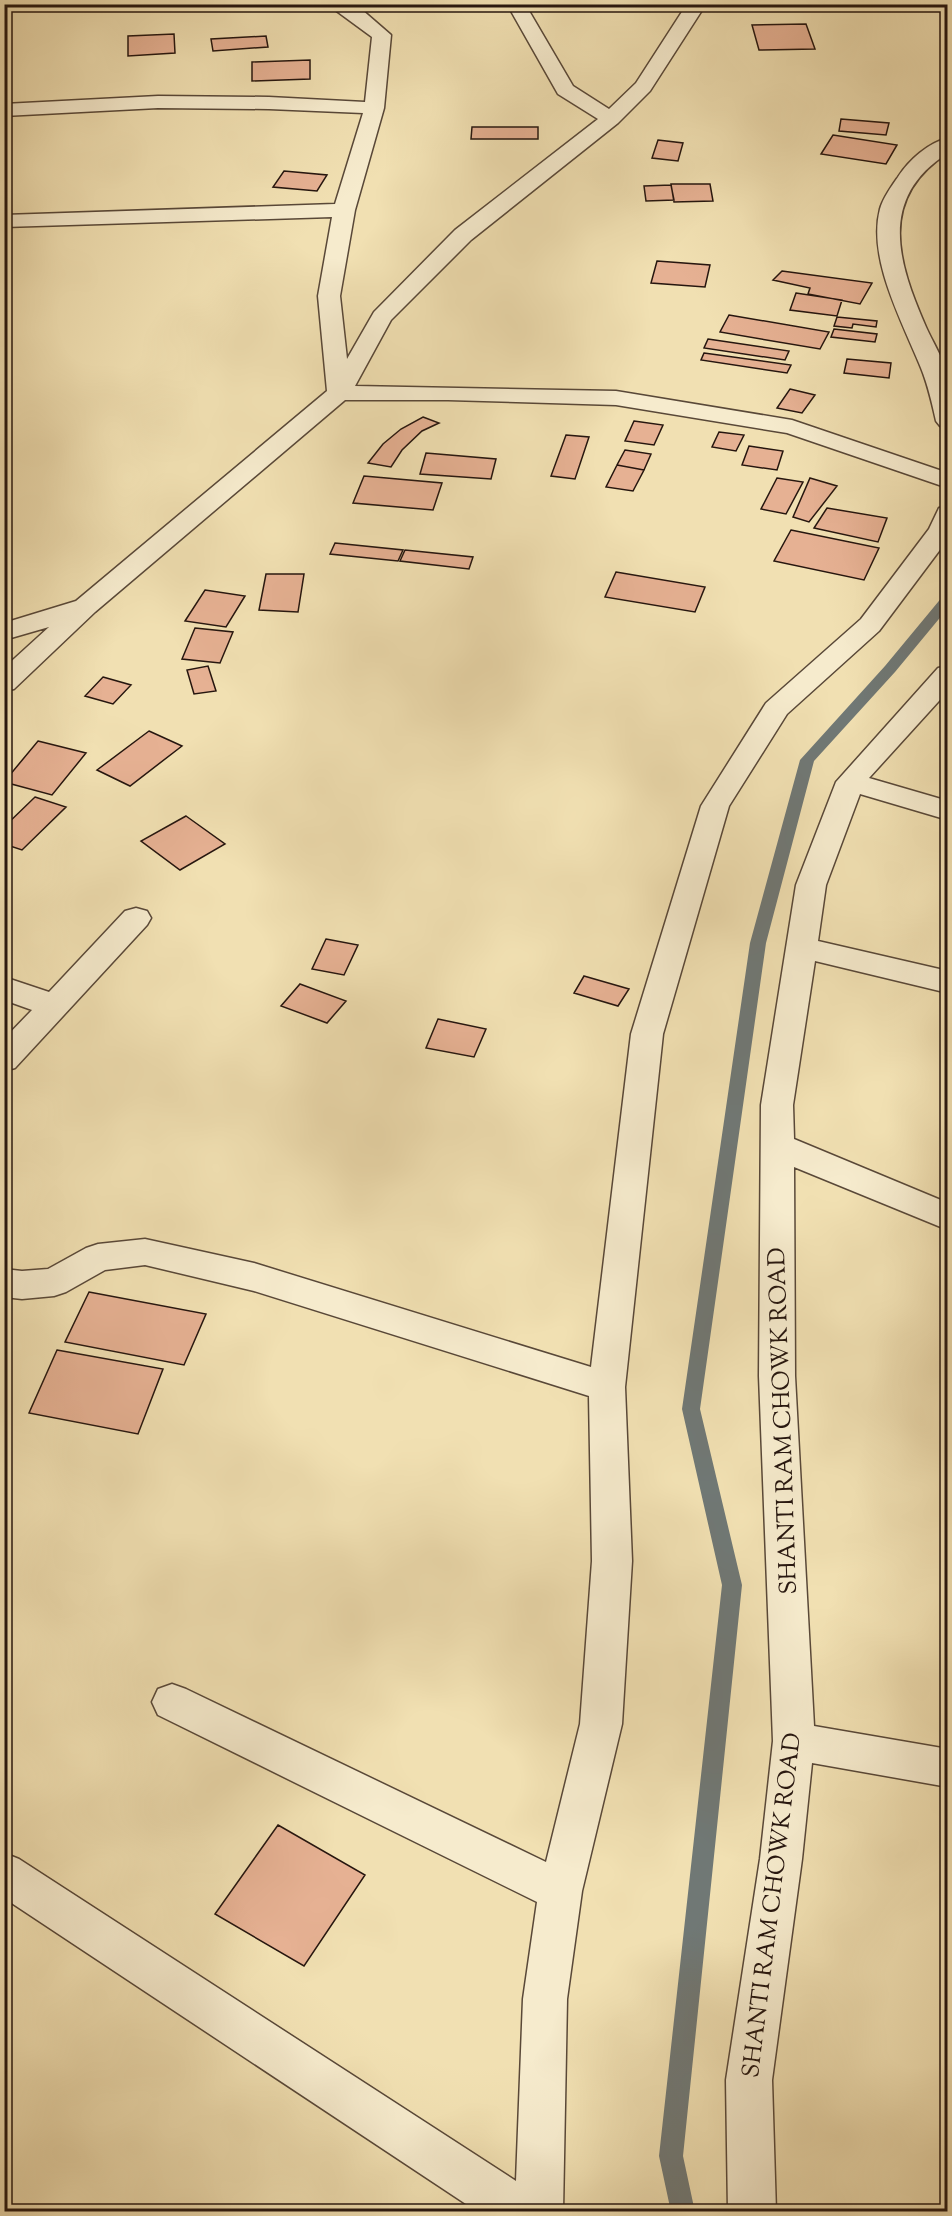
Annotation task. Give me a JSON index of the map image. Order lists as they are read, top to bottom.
{
  "streets": {
    "street": ["SHANTI RAM CHOWK ROAD"]
  }
}
